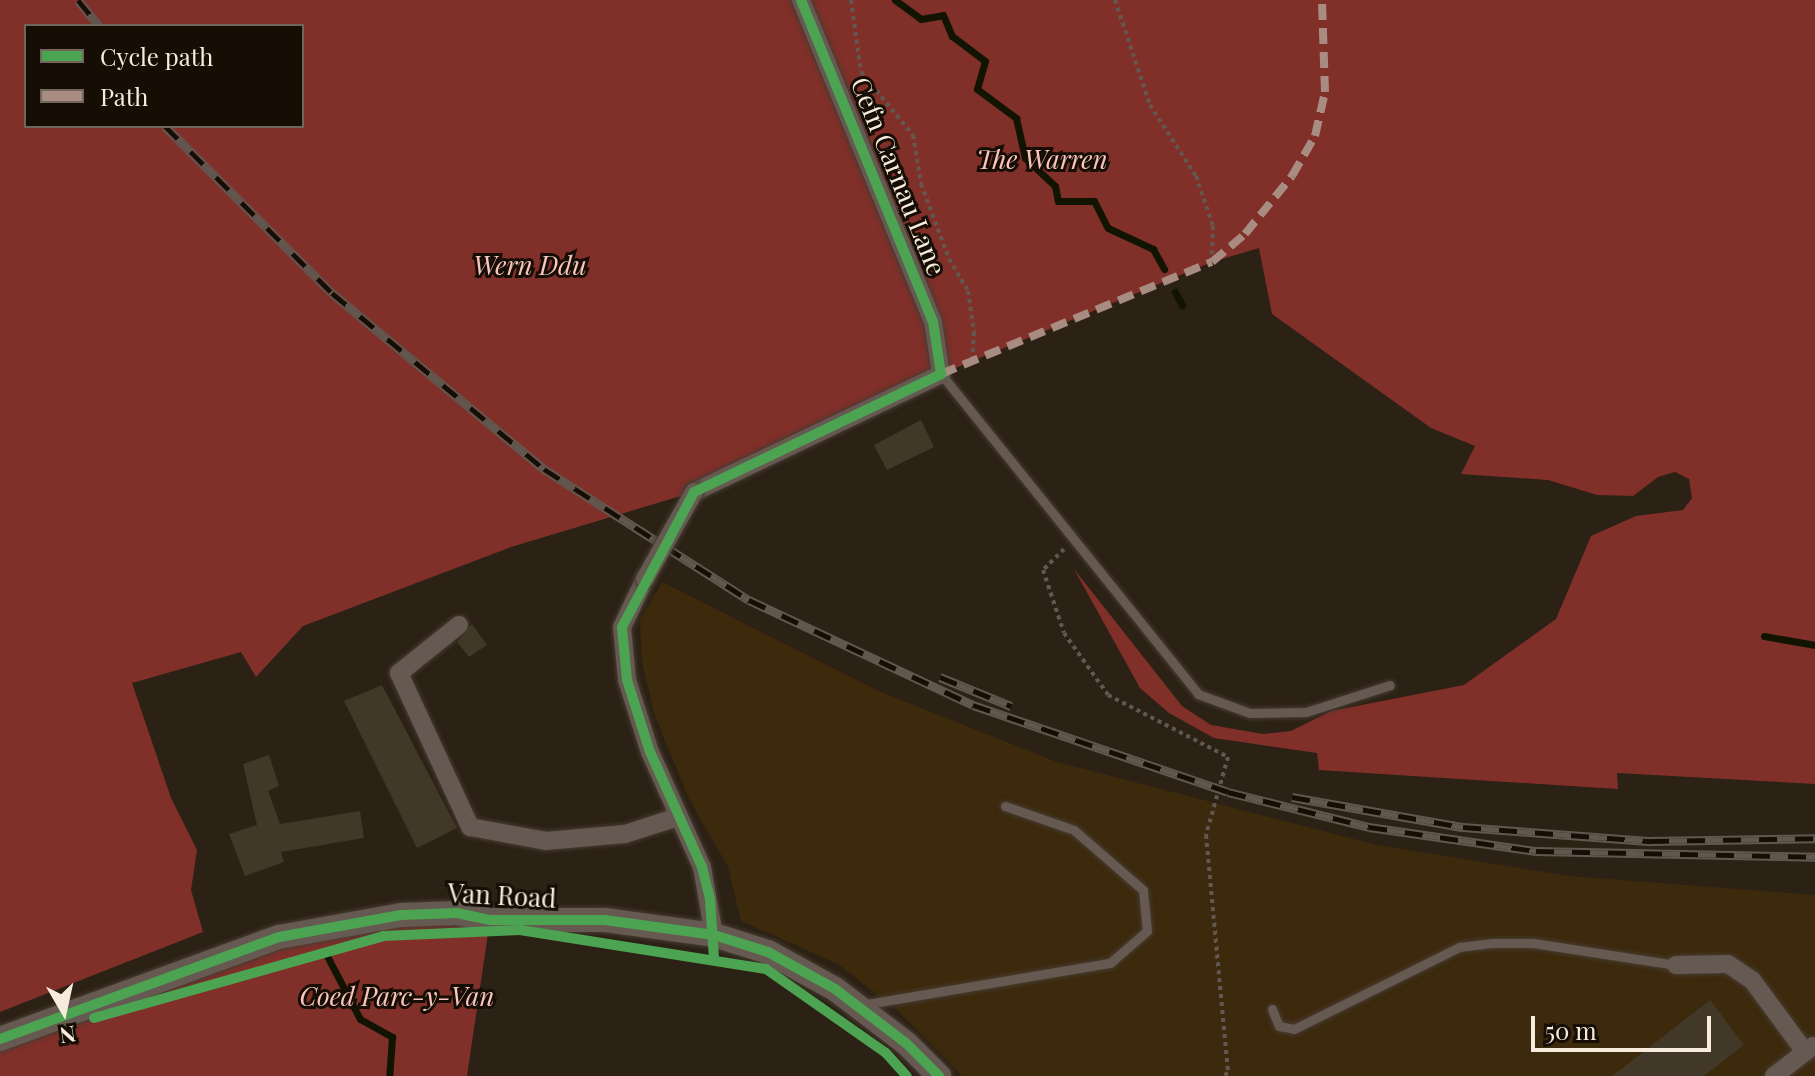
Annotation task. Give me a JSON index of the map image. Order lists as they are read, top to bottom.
{
  "streets": {
    "street": ["Cefn Carnau Lane", "Van Road"]
  },
  "parks": ["The Warren", "Wern Ddu", "Coed Parc-y-Van"],
  "legend": ["Cycle path", "Path"],
  "scale_bar": "50 m",
  "north": "bottom"
}
